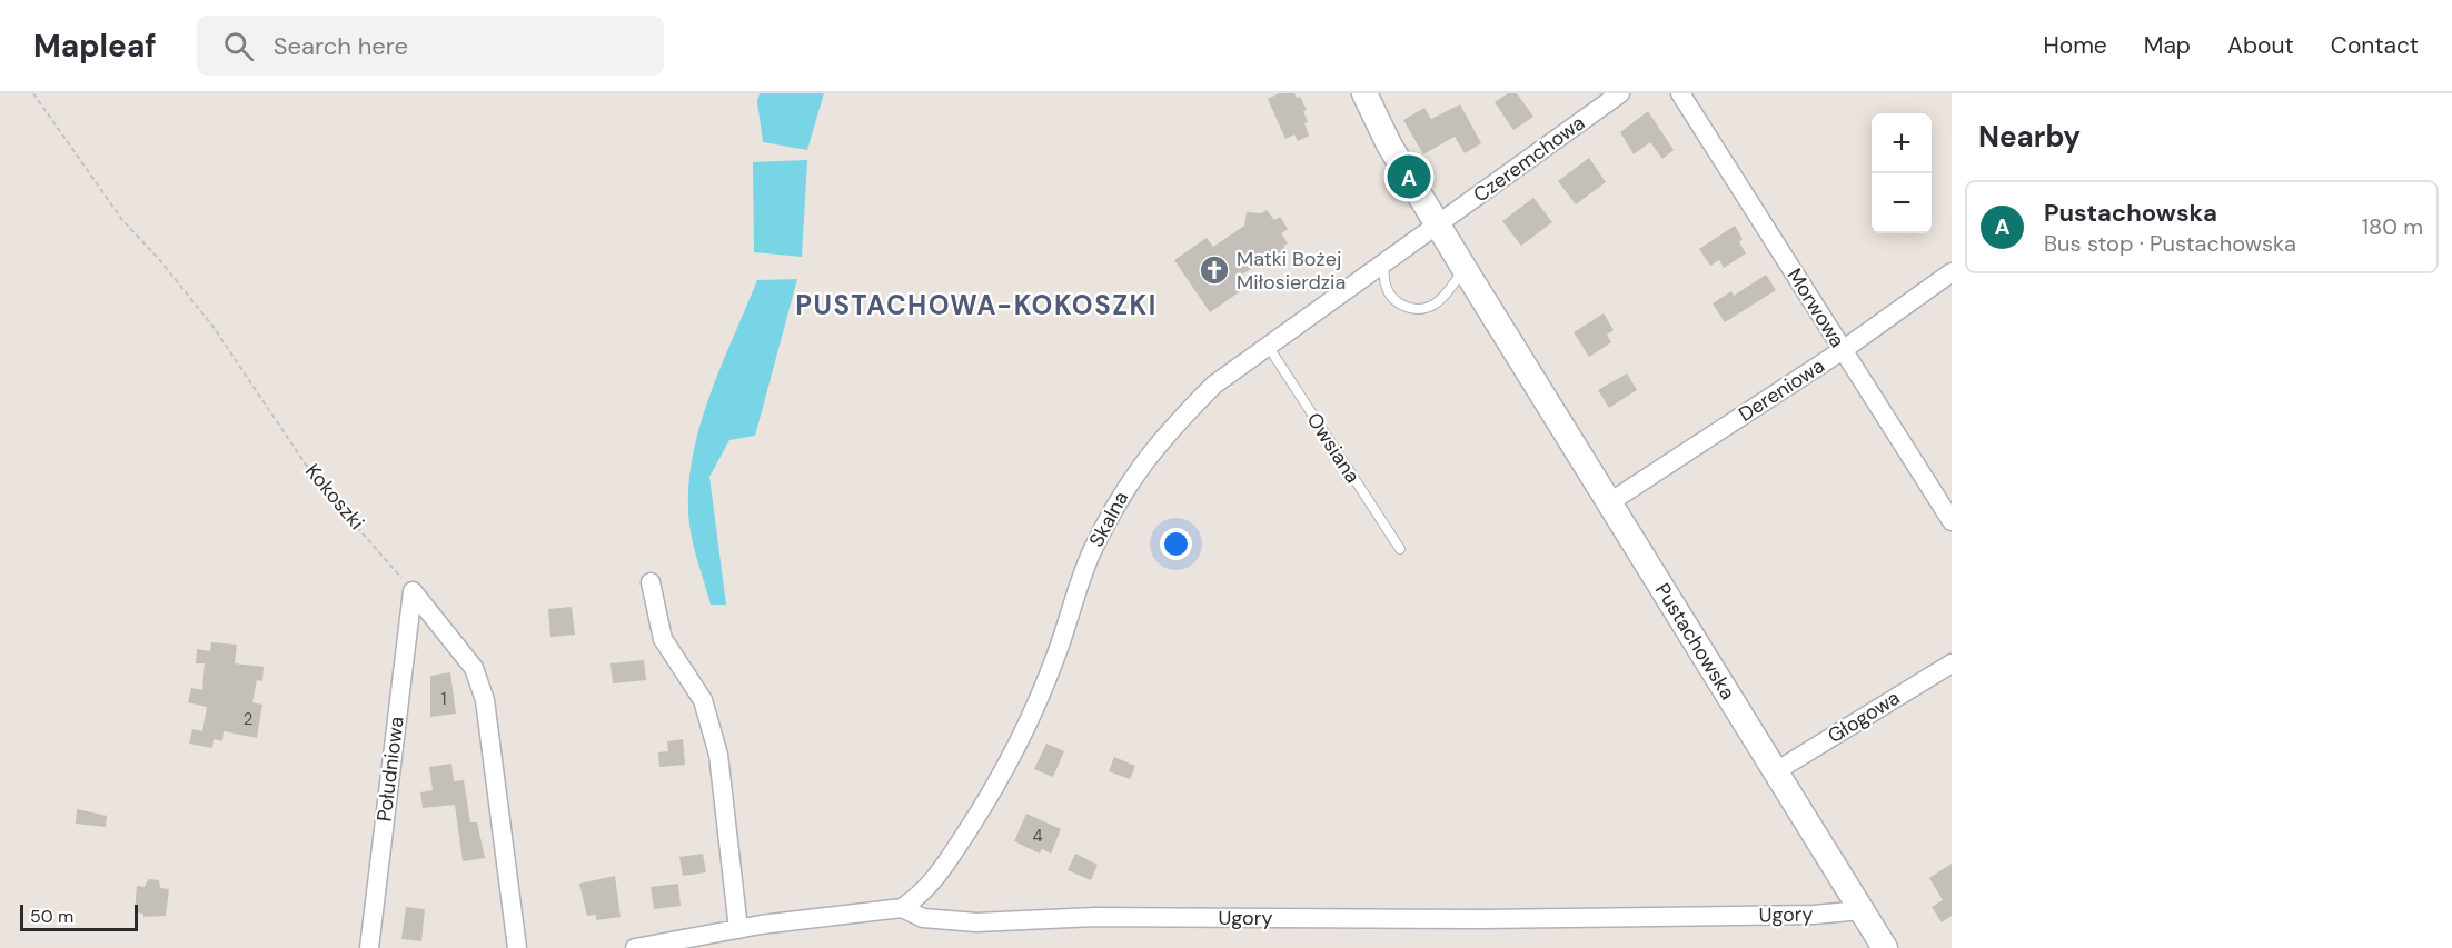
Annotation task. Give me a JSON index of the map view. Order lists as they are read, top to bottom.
{
  "streets": {
    "street": [
      "Czeremchowa",
      "Morwowa",
      "Dereniowa",
      "Skalna",
      "Pustachowska",
      "Głogowa",
      "Południowa",
      "Ugory"
    ],
    "lane": ["Owsiana"],
    "path": ["Kokoszki"]
  },
  "crossings": [
    ["Czeremchowa", "Skalna"],
    ["Czeremchowa", "Pustachowska"],
    ["Morwowa", "Dereniowa"],
    ["Dereniowa", "Pustachowska"],
    ["Owsiana", "Skalna"],
    ["Kokoszki", "Południowa"],
    ["Skalna", "Pustachowska"],
    ["Skalna", "Ugory"],
    ["Pustachowska", "Głogowa"],
    ["Pustachowska", "Ugory"]
  ],
  "districts": ["PUSTACHOWA-KOKOSZKI"],
  "places": {
    "church": ["Matki Bożej Miłosierdzia"]
  },
  "house_numbers": ["1", "2", "4"],
  "scale_bar": "50 m",
  "page": {
    "header": "Mapleaf",
    "search": "Search here",
    "nav": [
      "Home",
      "Map",
      "About",
      "Contact"
    ],
    "heading": "Nearby",
    "map_buttons": ["+", "−"],
    "pins": "A",
    "list": [
      {
        "mark": "A",
        "name": "Pustachowska",
        "note": "Bus stop · Pustachowska",
        "value": "180 m"
      }
    ],
    "scale": "50 m"
  }
}
